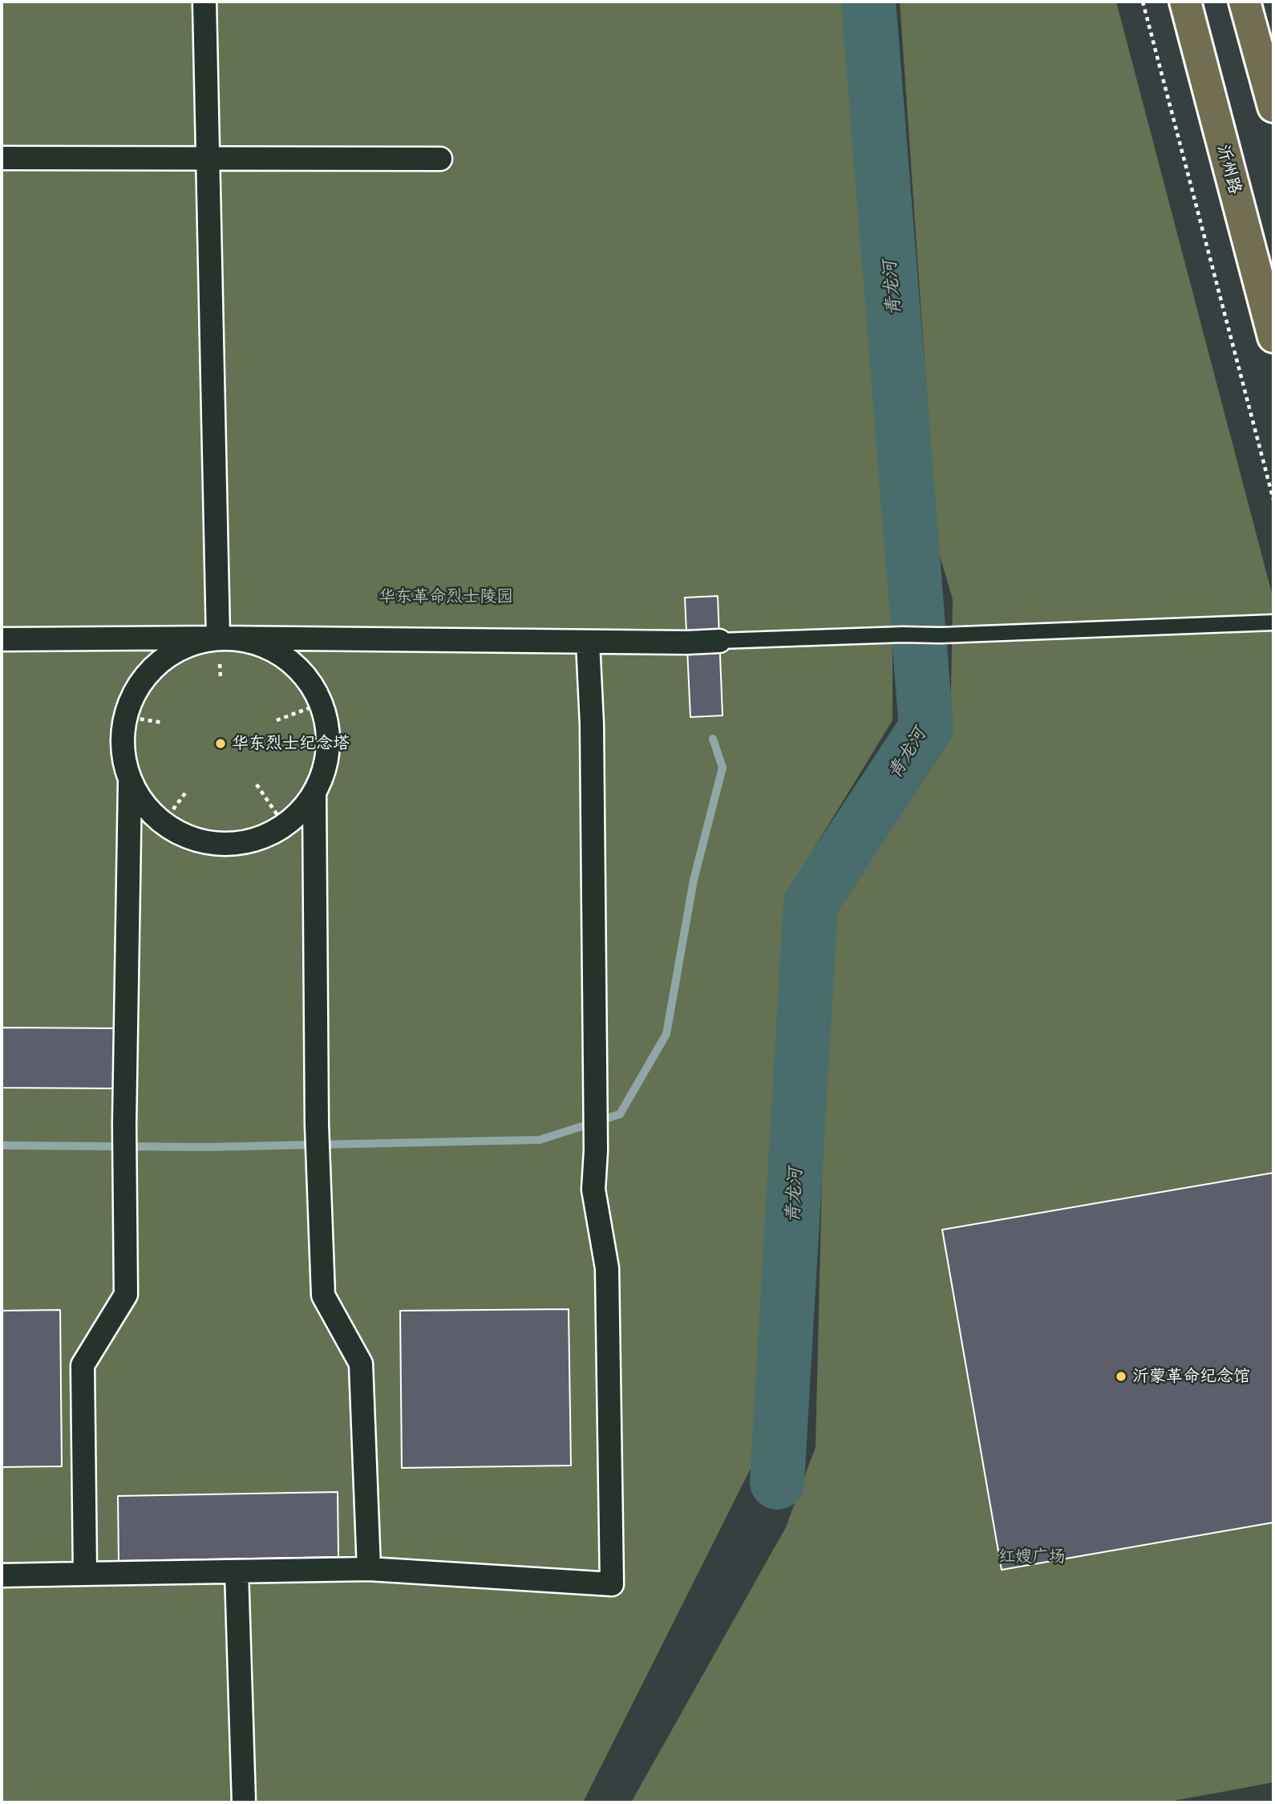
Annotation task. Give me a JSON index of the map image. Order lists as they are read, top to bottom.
{
  "streets": {
    "main road": ["沂州路"]
  },
  "water": ["青龙河"],
  "parks": ["华东革命烈士陵园", "红嫂广场"],
  "places": ["华东烈士纪念塔", "沂蒙革命纪念馆"]
}
